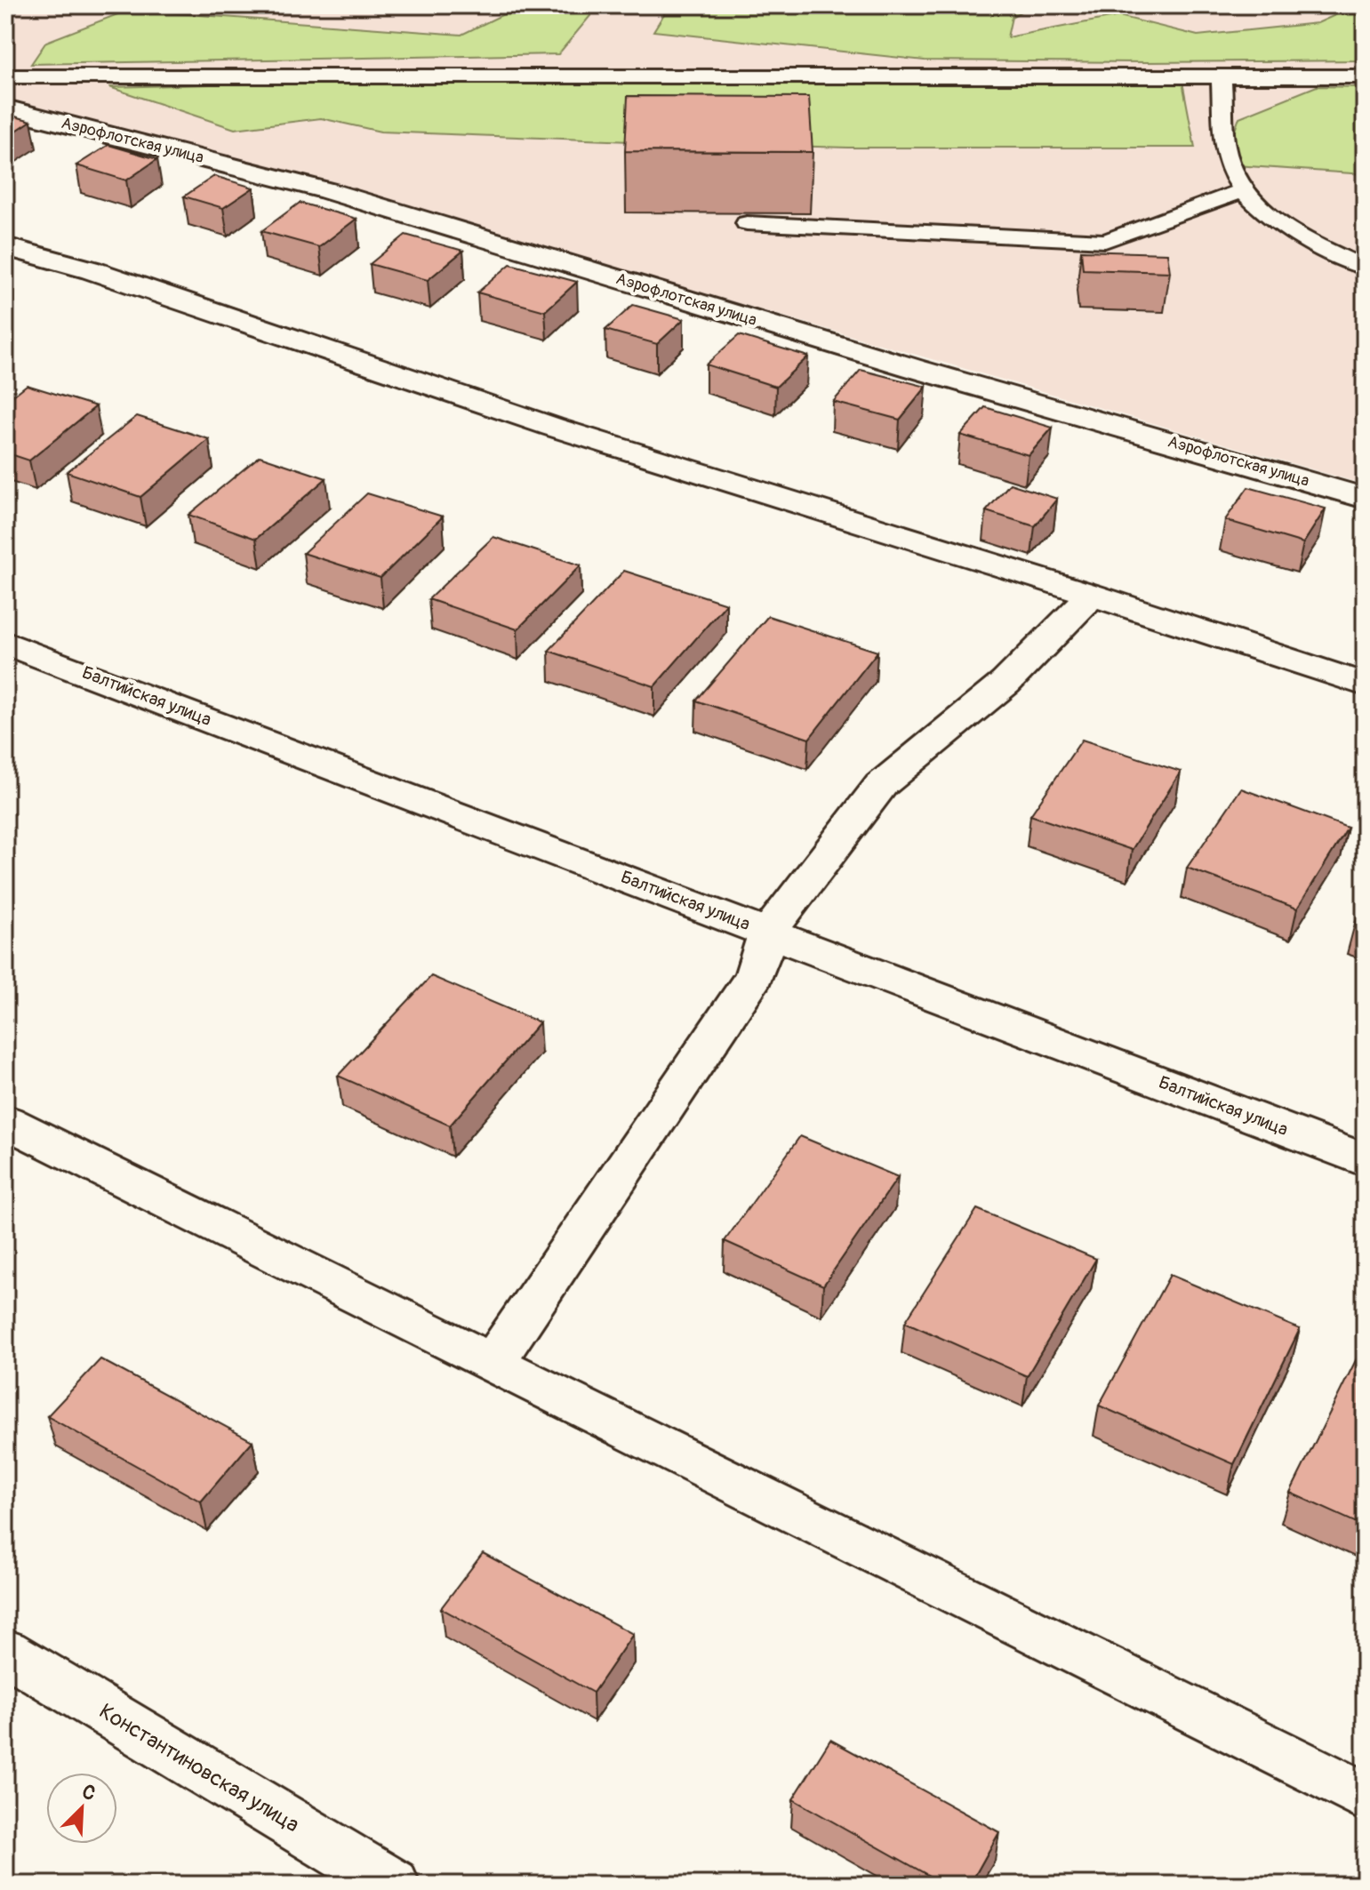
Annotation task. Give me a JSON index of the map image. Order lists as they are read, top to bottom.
{
  "streets": {
    "street": ["Аэрофлотская улица", "Балтийская улица", "Константиновская улица"]
  },
  "north": "top right"
}
